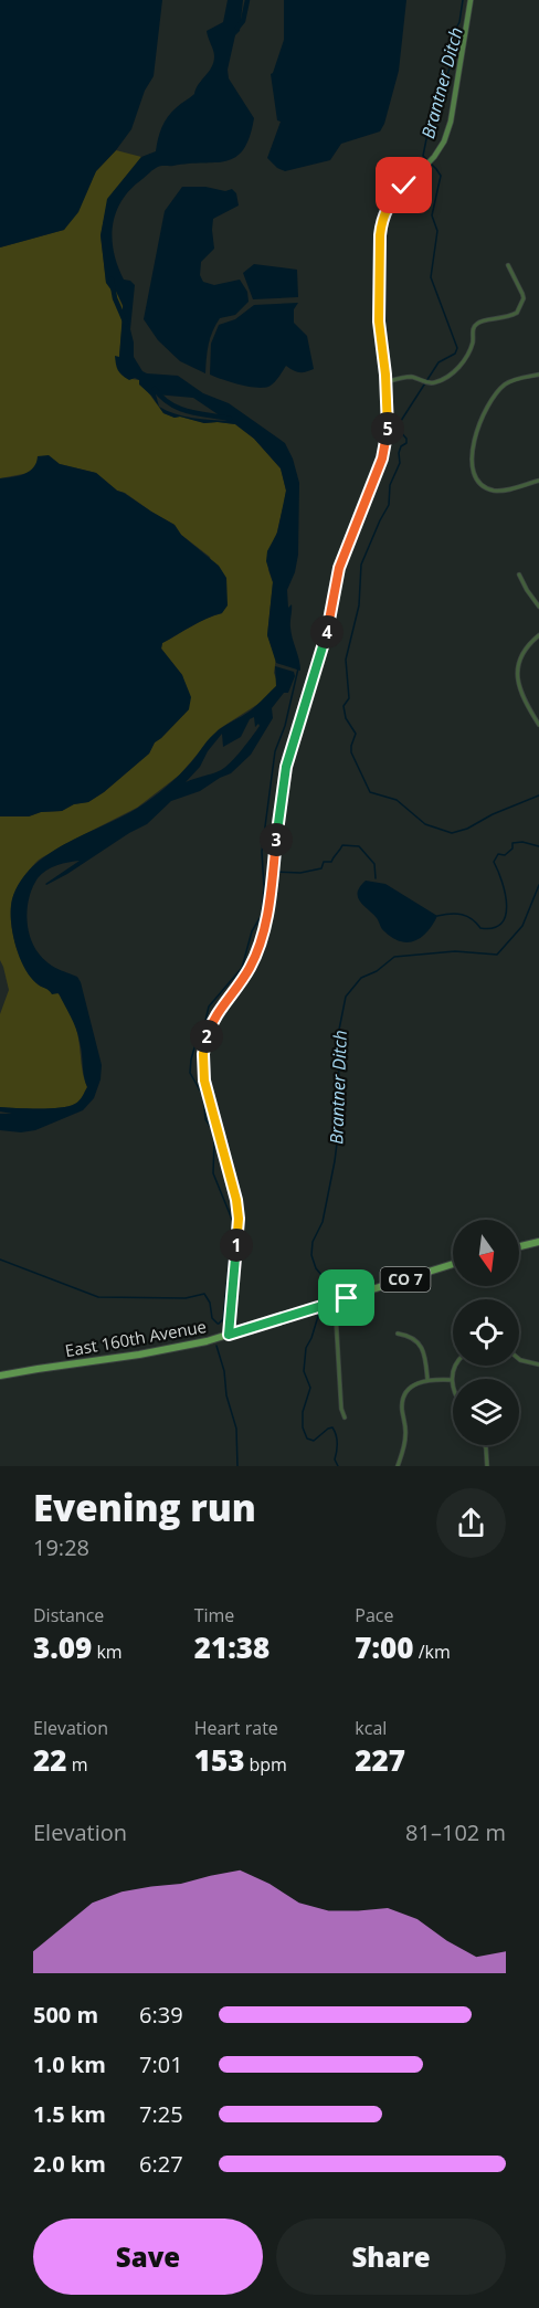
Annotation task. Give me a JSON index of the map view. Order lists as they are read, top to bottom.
{
  "streets": {
    "main road": ["CO 7", "East 160th Avenue"]
  },
  "water": ["Brantner Ditch"],
  "north": "bottom",
  "page": {
    "pins": [
      "5",
      "4",
      "3",
      "2",
      "1"
    ],
    "heading": ["Evening run", "19:28"],
    "stats": [
      ["Distance", "3.09 km"],
      ["Time", "21:38"],
      ["Pace", "7:00 /km"],
      ["Elevation", "22 m"],
      ["Heart rate", "153 bpm"],
      ["kcal", "227"]
    ],
    "chart": ["Elevation", "81–102 m"],
    "list": [
      {
        "name": "500 m",
        "note": "6:39"
      },
      {
        "name": "1.0 km",
        "note": "7:01"
      },
      {
        "name": "1.5 km",
        "note": "7:25"
      },
      {
        "name": "2.0 km",
        "note": "6:27"
      }
    ],
    "buttons": ["Save", "Share"]
  }
}
